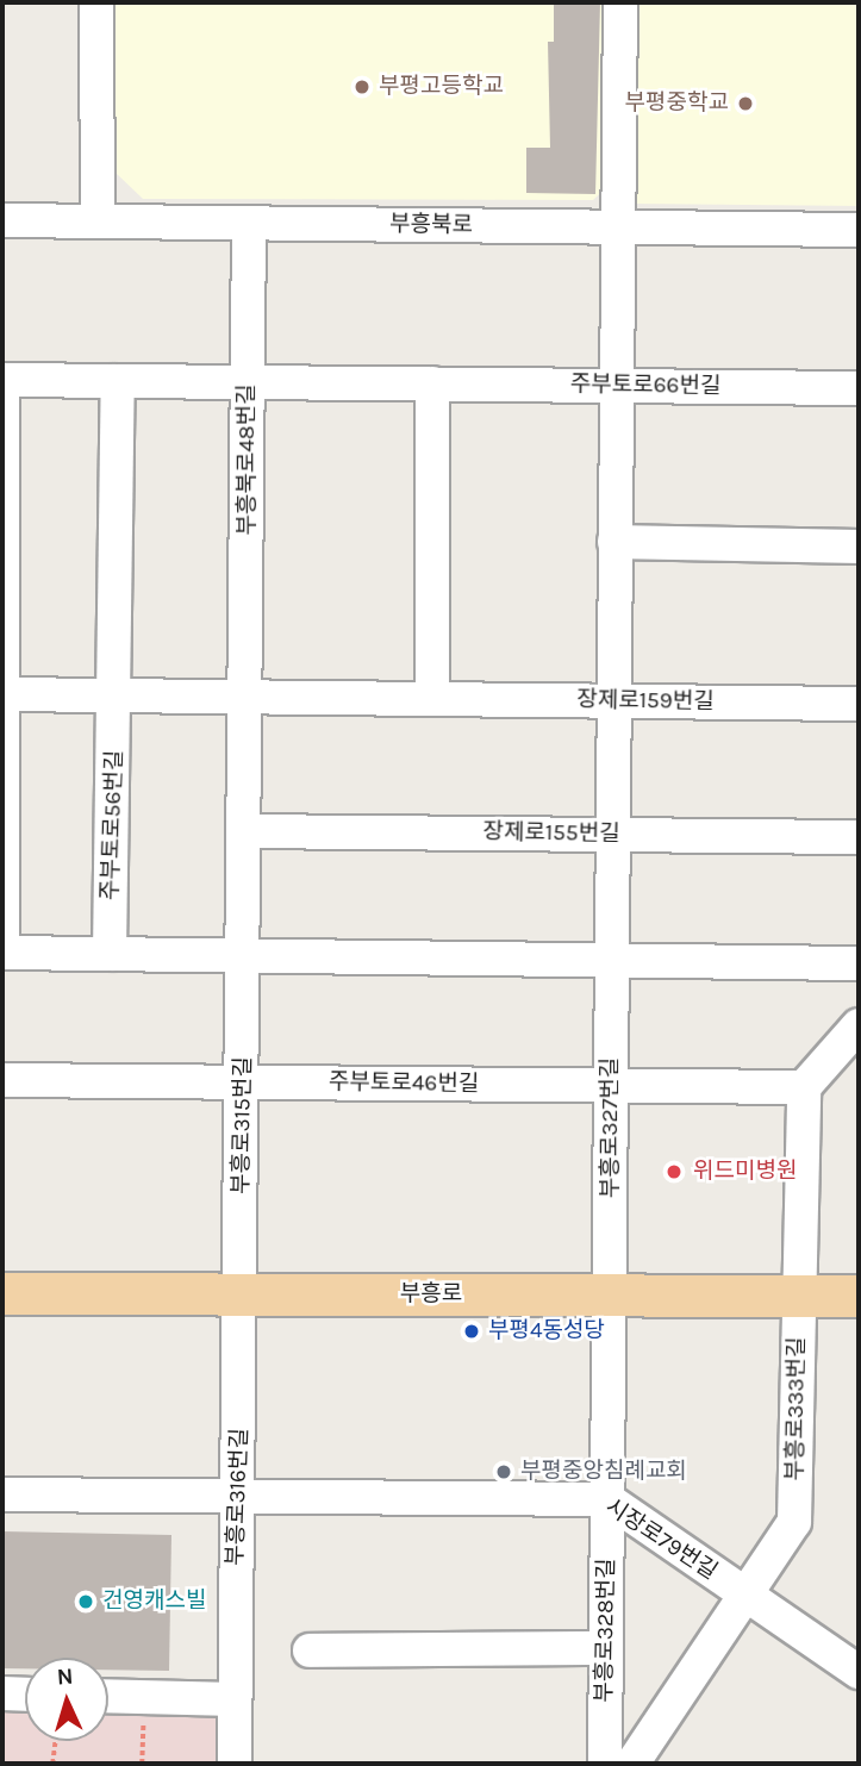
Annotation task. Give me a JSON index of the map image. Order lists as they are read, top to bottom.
{
  "streets": {
    "main road": ["부흥로"],
    "street": [
      "부흥북로",
      "주부토로66번길",
      "부흥북로48번길",
      "장제로159번길",
      "주부토로56번길",
      "장제로155번길",
      "주부토로46번길",
      "부흥로315번길",
      "부흥로327번길",
      "부흥로333번길",
      "부흥로316번길",
      "시장로79번길",
      "부흥로328번길"
    ]
  },
  "crossings": [
    ["부흥북로", "부흥북로48번길"],
    ["부흥북로", "부흥로327번길"],
    ["주부토로66번길", "부흥북로48번길"],
    ["주부토로66번길", "주부토로56번길"],
    ["주부토로66번길", "부흥로327번길"],
    ["부흥북로48번길", "장제로159번길"],
    ["부흥북로48번길", "부흥로315번길"],
    ["장제로159번길", "부흥로315번길"],
    ["장제로159번길", "부흥로327번길"],
    ["장제로155번길", "부흥로315번길"],
    ["장제로155번길", "부흥로327번길"],
    ["주부토로46번길", "부흥로315번길"],
    ["주부토로46번길", "부흥로327번길"],
    ["주부토로46번길", "부흥로333번길"],
    ["부흥로315번길", "부흥로"],
    ["부흥로315번길", "부흥로316번길"],
    ["부흥로327번길", "부흥로"],
    ["부흥로327번길", "부흥로328번길"],
    ["부흥로", "부흥로333번길"],
    ["부흥로", "부흥로316번길"],
    ["부흥로", "부흥로328번길"],
    ["부흥로333번길", "시장로79번길"],
    ["부흥로316번길", "시장로79번길"],
    ["시장로79번길", "부흥로328번길"]
  ],
  "places": [
    "부평고등학교",
    "부평중학교",
    "위드미병원",
    "부평4동성당",
    "부평중앙침례교회",
    "건영캐스빌"
  ],
  "north": "top"
}
